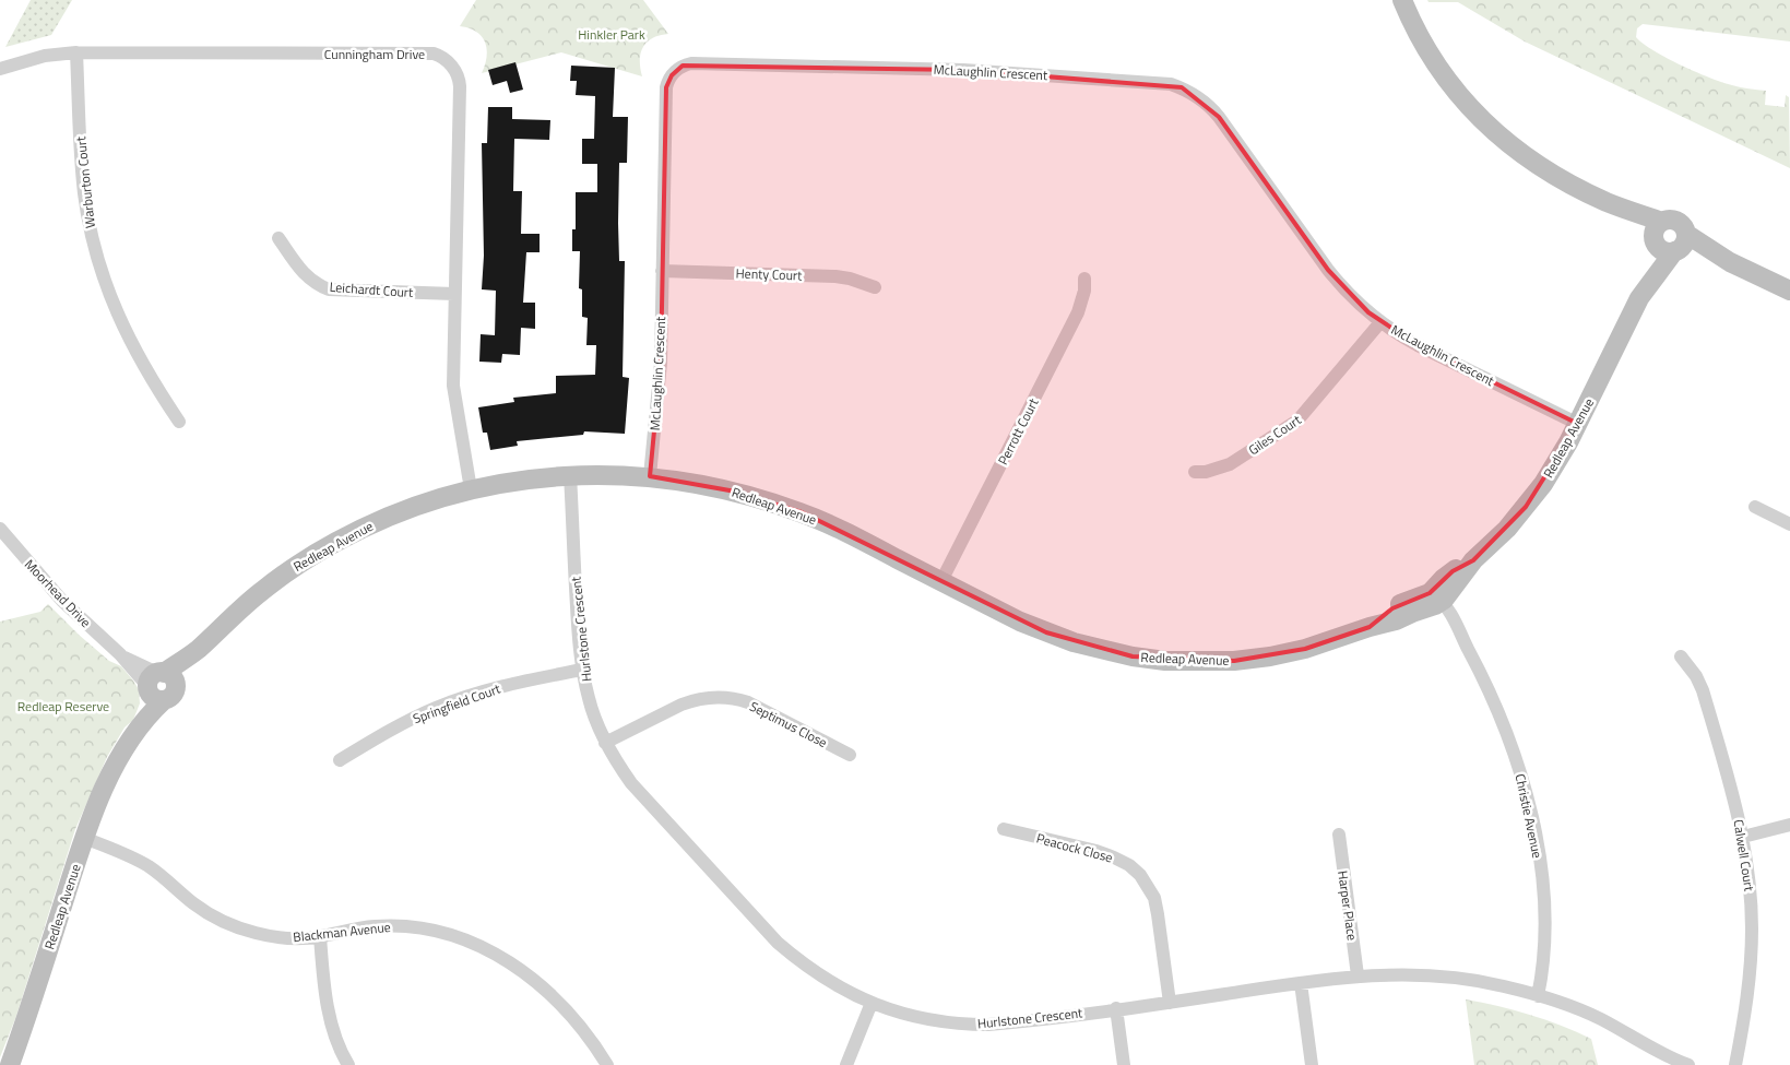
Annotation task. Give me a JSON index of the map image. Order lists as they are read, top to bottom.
{
  "streets": {
    "street": [
      "Cunningham Drive",
      "McLaughlin Crescent",
      "Warburton Court",
      "Henty Court",
      "Leichardt Court",
      "Perrott Court",
      "Giles Court",
      "Redleap Avenue",
      "Moorhead Drive",
      "Hurlstone Crescent",
      "Springfield Court",
      "Septimus Close",
      "Christie Avenue",
      "Peacock Close",
      "Calwell Court",
      "Harper Place",
      "Blackman Avenue"
    ]
  },
  "crossings": [
    ["Cunningham Drive", "Warburton Court"],
    ["Cunningham Drive", "Leichardt Court"],
    ["Cunningham Drive", "Redleap Avenue"],
    ["McLaughlin Crescent", "Henty Court"],
    ["McLaughlin Crescent", "Giles Court"],
    ["McLaughlin Crescent", "Redleap Avenue"],
    ["Perrott Court", "Redleap Avenue"],
    ["Redleap Avenue", "Moorhead Drive"],
    ["Redleap Avenue", "Hurlstone Crescent"],
    ["Redleap Avenue", "Christie Avenue"],
    ["Redleap Avenue", "Blackman Avenue"],
    ["Hurlstone Crescent", "Springfield Court"],
    ["Hurlstone Crescent", "Septimus Close"],
    ["Hurlstone Crescent", "Christie Avenue"],
    ["Hurlstone Crescent", "Peacock Close"],
    ["Hurlstone Crescent", "Harper Place"]
  ],
  "parks": ["Hinkler Park", "Redleap Reserve"]
}
